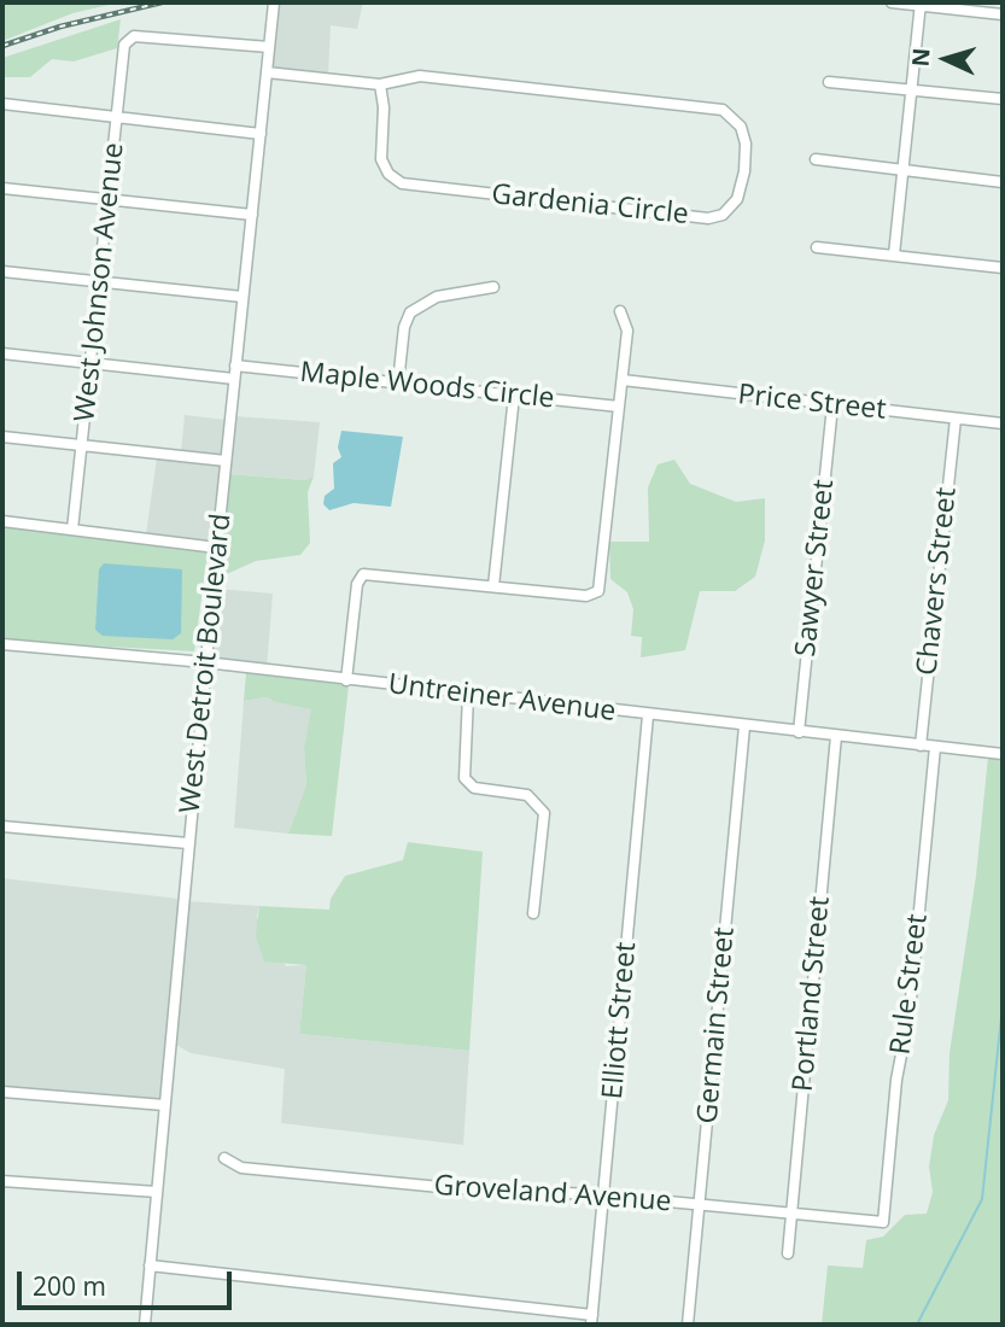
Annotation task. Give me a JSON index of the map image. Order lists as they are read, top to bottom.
{
  "streets": {
    "street": [
      "Gardenia Circle",
      "West Johnson Avenue",
      "Maple Woods Circle",
      "Price Street",
      "Sawyer Street",
      "Chavers Street",
      "West Detroit Boulevard",
      "Untreiner Avenue",
      "Rule Street",
      "Portland Street",
      "Elliott Street",
      "Germain Street",
      "Groveland Avenue"
    ]
  },
  "crossings": [
    ["Gardenia Circle", "West Detroit Boulevard"],
    ["West Johnson Avenue", "West Detroit Boulevard"],
    ["Maple Woods Circle", "West Detroit Boulevard"],
    ["Price Street", "Sawyer Street"],
    ["Price Street", "Chavers Street"],
    ["Sawyer Street", "Untreiner Avenue"],
    ["Chavers Street", "Untreiner Avenue"],
    ["West Detroit Boulevard", "Untreiner Avenue"],
    ["Untreiner Avenue", "Rule Street"],
    ["Untreiner Avenue", "Portland Street"],
    ["Untreiner Avenue", "Elliott Street"],
    ["Untreiner Avenue", "Germain Street"],
    ["Rule Street", "Groveland Avenue"],
    ["Portland Street", "Groveland Avenue"],
    ["Elliott Street", "Groveland Avenue"],
    ["Germain Street", "Groveland Avenue"]
  ],
  "scale_bar": "200 m",
  "north": "left"
}
